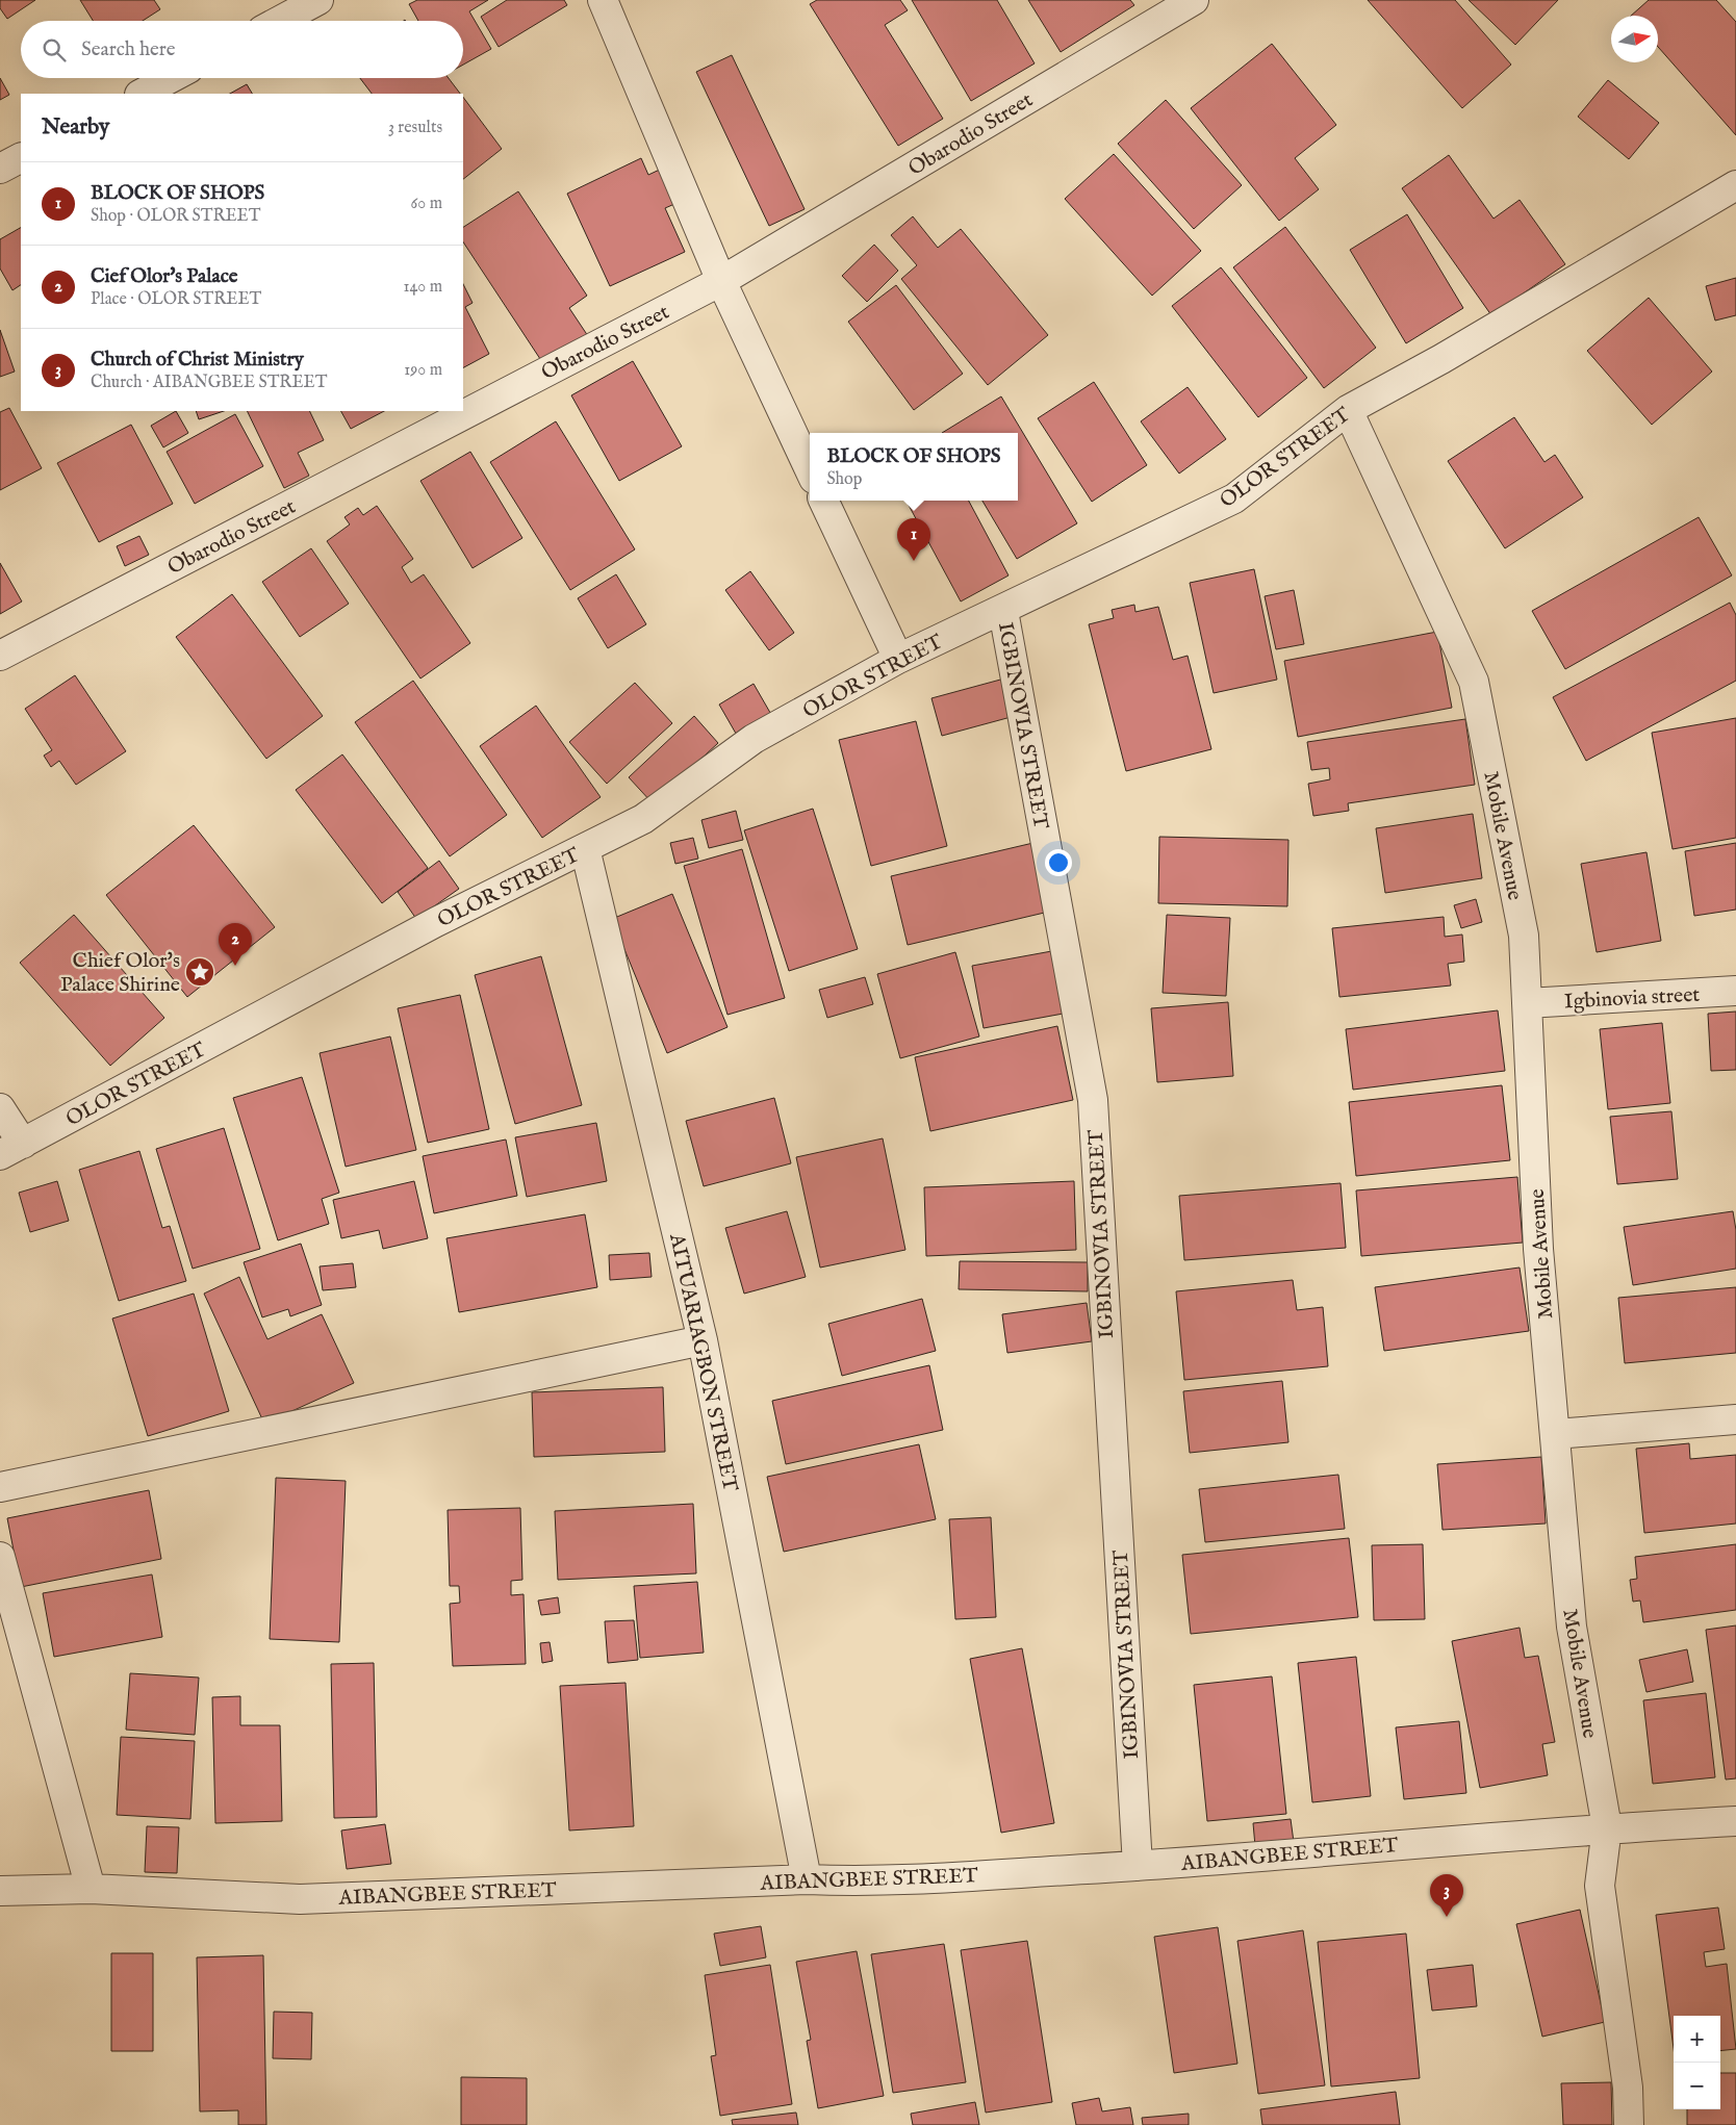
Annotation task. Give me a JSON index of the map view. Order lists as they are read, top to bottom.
{
  "streets": {
    "street": [
      "Obarodio Street",
      "OLOR STREET",
      "IGBINOVIA STREET",
      "Mobile Avenue",
      "Igbinovia street",
      "AITUARIAGBON STREET",
      "AIBANGBEE STREET"
    ]
  },
  "crossings": [
    ["OLOR STREET", "IGBINOVIA STREET"],
    ["OLOR STREET", "Mobile Avenue"],
    ["OLOR STREET", "AITUARIAGBON STREET"],
    ["IGBINOVIA STREET", "AIBANGBEE STREET"],
    ["Mobile Avenue", "Igbinovia street"],
    ["Mobile Avenue", "AIBANGBEE STREET"],
    ["AITUARIAGBON STREET", "AIBANGBEE STREET"]
  ],
  "places": {
    "place": ["Chief Olor's Palace Shirine"]
  },
  "north": "right",
  "page": {
    "search": "Search here",
    "heading": ["Nearby", "3 results"],
    "list": [
      {
        "mark": "1",
        "name": "BLOCK OF SHOPS",
        "note": "Shop · OLOR STREET",
        "value": "60 m"
      },
      {
        "mark": "2",
        "name": "Cief Olor's Palace",
        "note": "Place · OLOR STREET",
        "value": "140 m"
      },
      {
        "mark": "3",
        "name": "Church of Christ Ministry",
        "note": "Church · AIBANGBEE STREET",
        "value": "190 m"
      }
    ],
    "popup": ["BLOCK OF SHOPS", "Shop"],
    "pins": ["1", "2", "3"],
    "map_buttons": ["+", "−"]
  }
}
